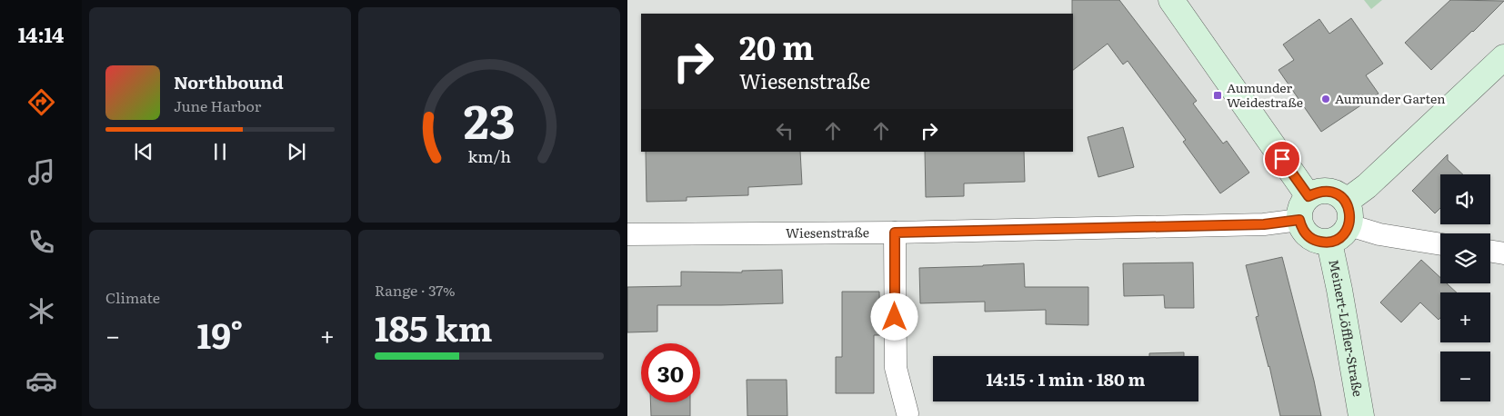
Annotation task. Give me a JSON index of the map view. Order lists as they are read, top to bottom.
{
  "streets": {
    "street": ["Wiesenstraße", "Meinert-Löffler-Straße"]
  },
  "crossings": [
    ["Wiesenstraße", "Meinert-Löffler-Straße"]
  ],
  "places": {
    "transit": ["Aumunder Weidestraße"],
    "other": ["Aumunder Garten"]
  },
  "page": {
    "tabs": "14:14",
    "turn": ["20 m", "Wiesenstraße"],
    "song": ["Northbound", "June Harbor"],
    "map_buttons": ["+", "−"],
    "tile": [
      "Climate",
      ["Range · 37%", "185 km"]
    ],
    "heat": ["−", "19°", "+"],
    "limit": "30",
    "trip": "14:15 · 1 min · 180 m",
    "gauge": ["23", "km/h"]
  }
}
